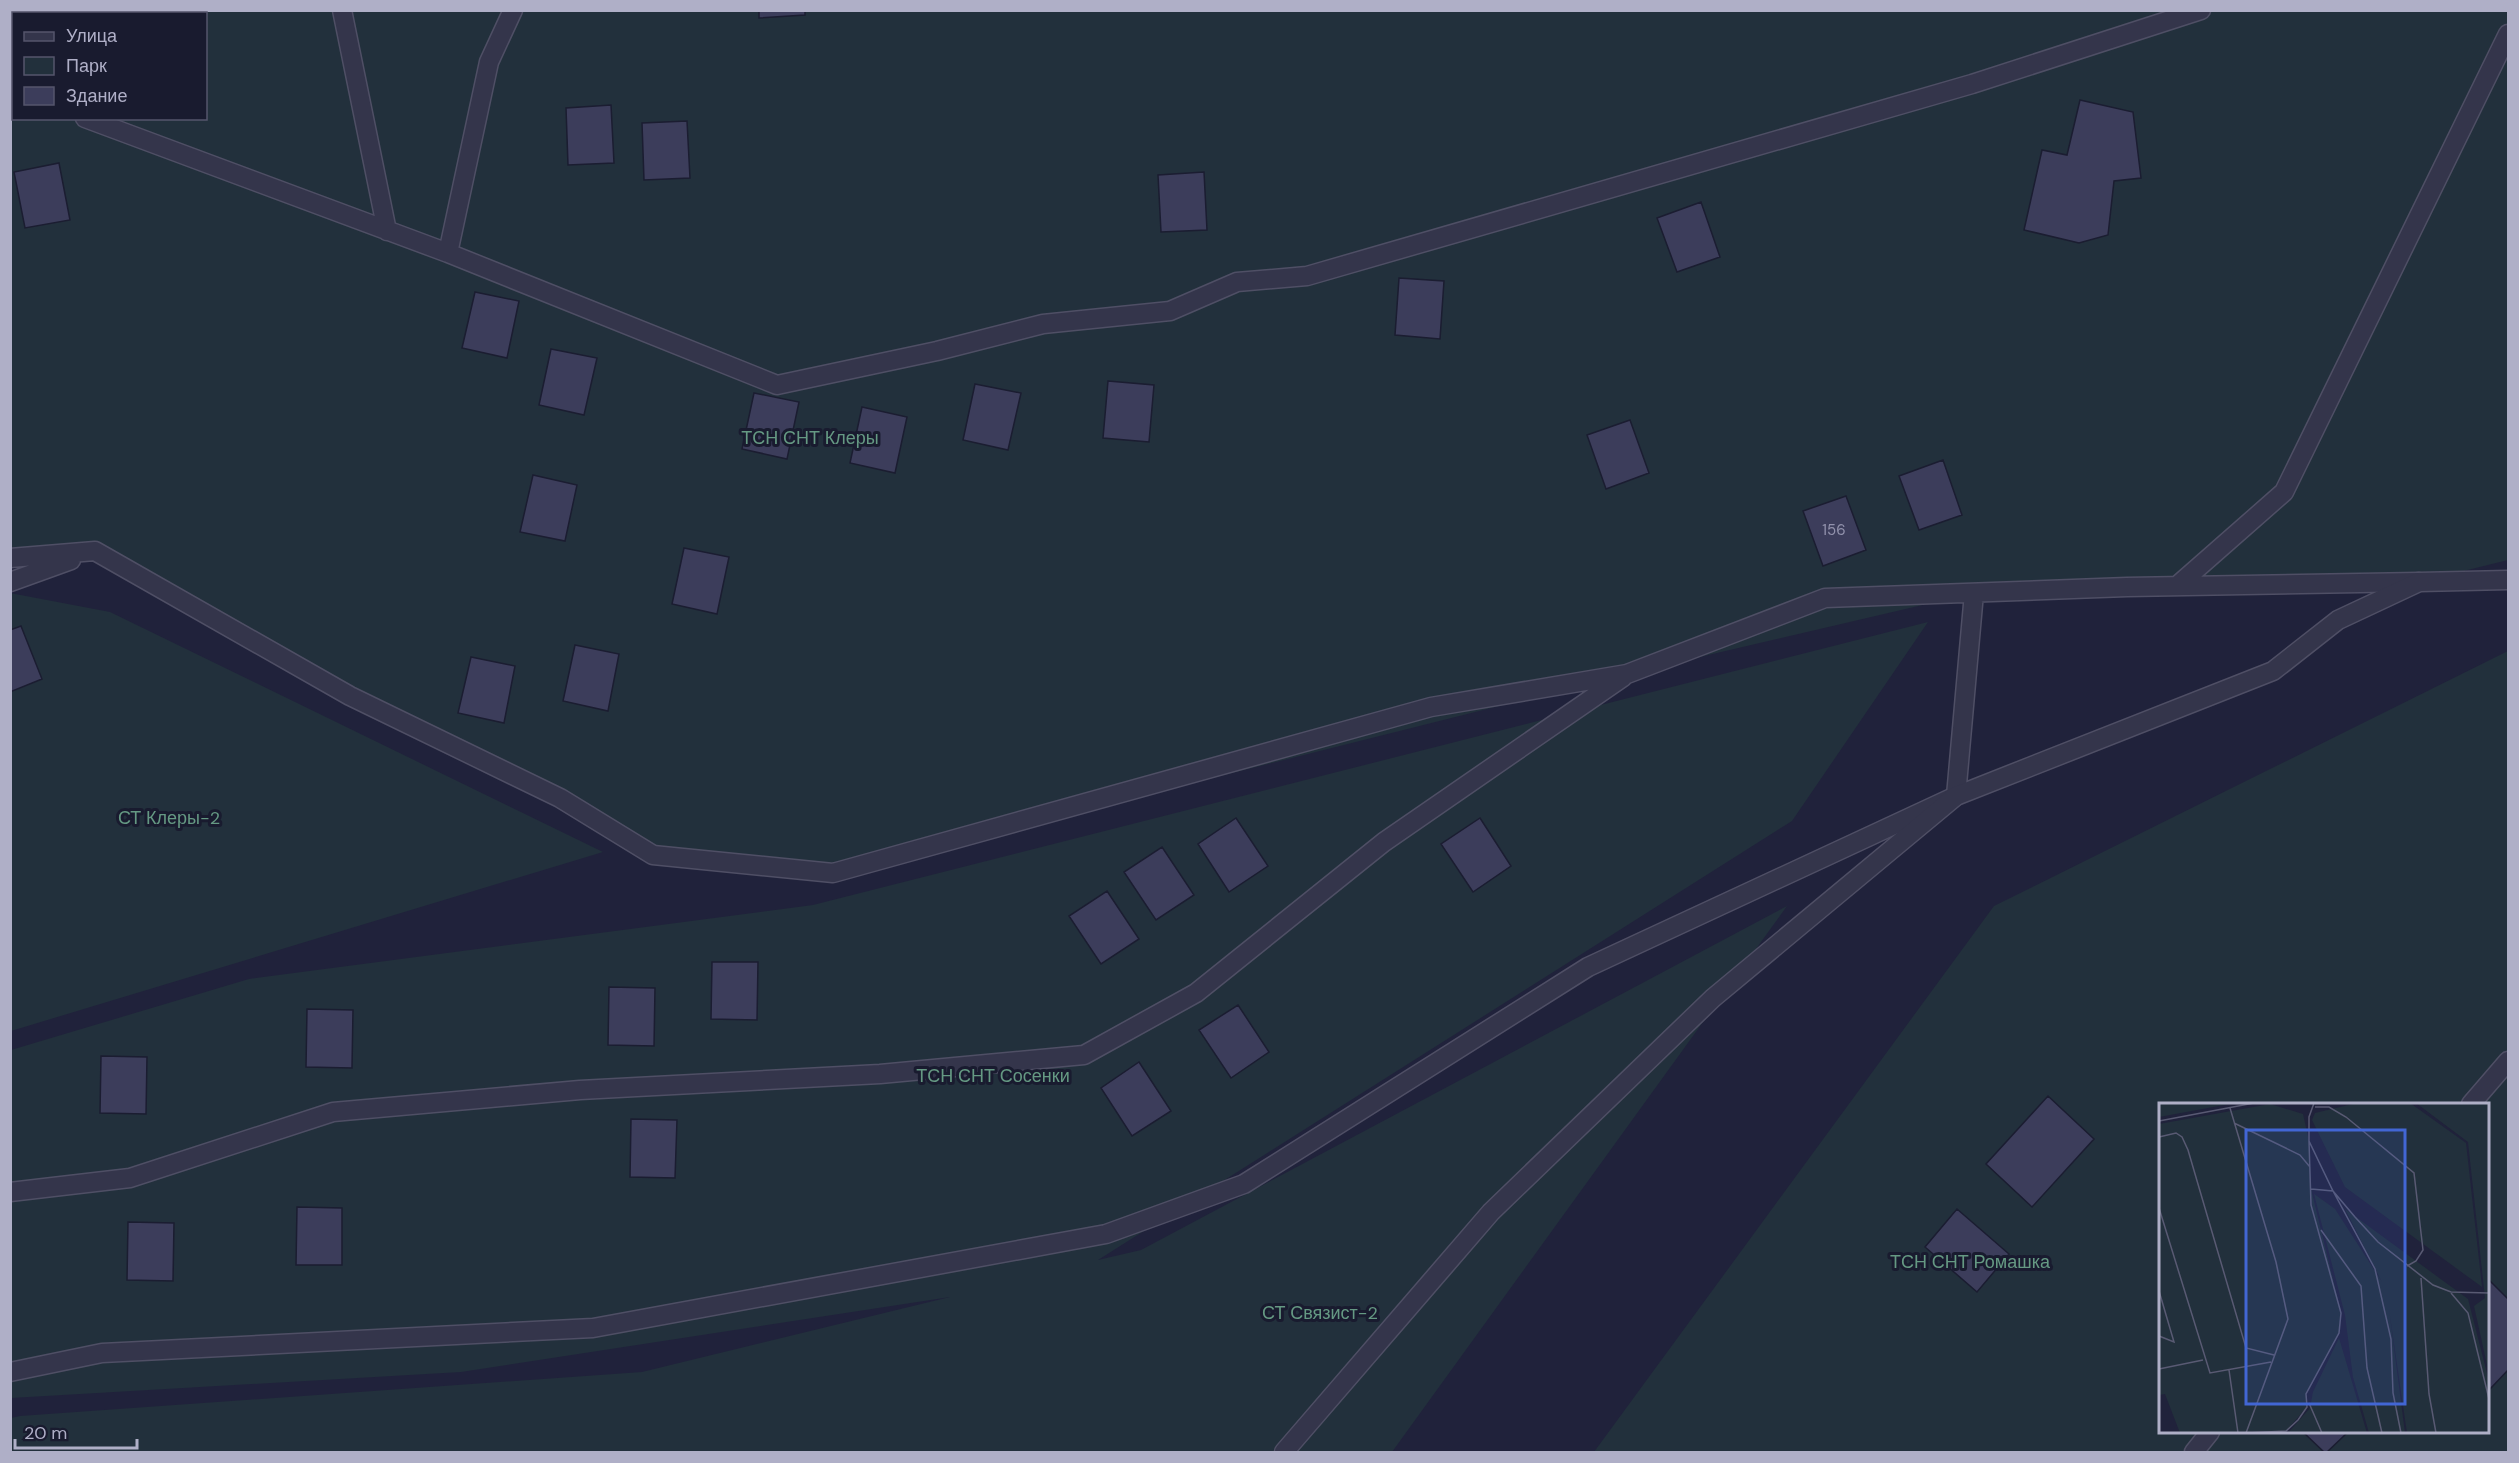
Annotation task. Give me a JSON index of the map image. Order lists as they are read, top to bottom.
{
  "parks": [
    "ТСН СНТ Клеры",
    "СТ Клеры-2",
    "ТСН СНТ Сосенки",
    "ТСН СНТ Ромашка",
    "СТ Связист-2"
  ],
  "house_numbers": ["156"],
  "legend": ["Улица", "Парк", "Здание"],
  "scale_bar": "20 m"
}
